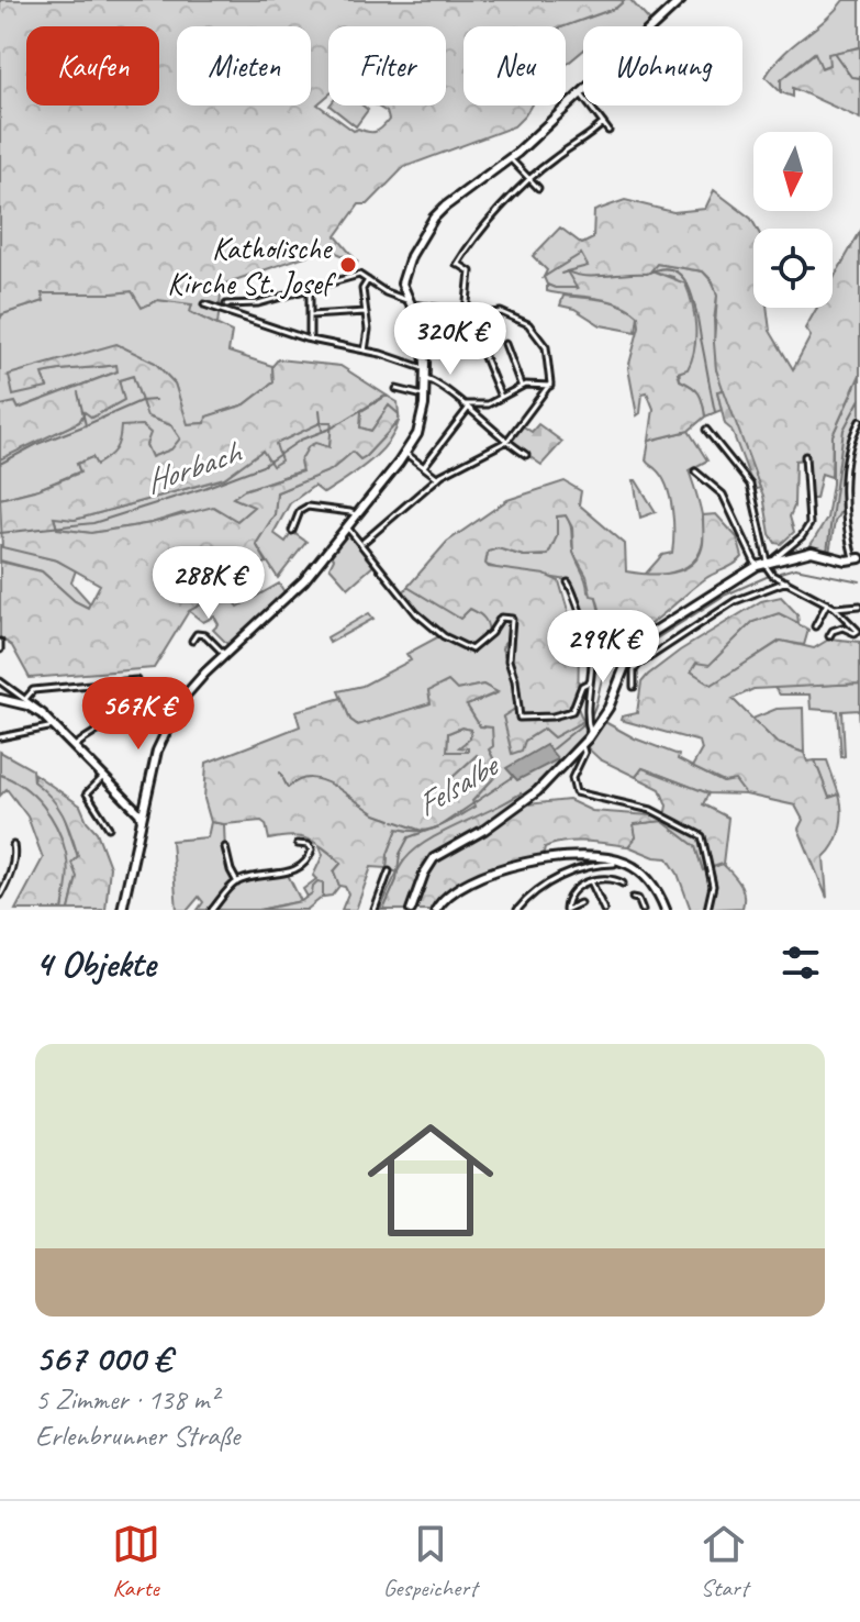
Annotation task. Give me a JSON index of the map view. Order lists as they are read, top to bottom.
{
  "water": ["Horbach", "Felsalbe"],
  "places": ["Katholische Kirche St. Josef"],
  "north": "bottom",
  "page": {
    "chip": [
      "Kaufen",
      "Mieten",
      "Filter",
      "Neu",
      "Wohnung"
    ],
    "price": [
      "320K €",
      "288K €",
      "299K €",
      "567K €"
    ],
    "heading": "4 Objekte",
    "list": [
      {
        "name": "567 000 €",
        "note": "5 Zimmer · 138 m² · Erlenbrunner Straße"
      }
    ],
    "tabs": ["Karte", "Gespeichert", "Start"]
  }
}
